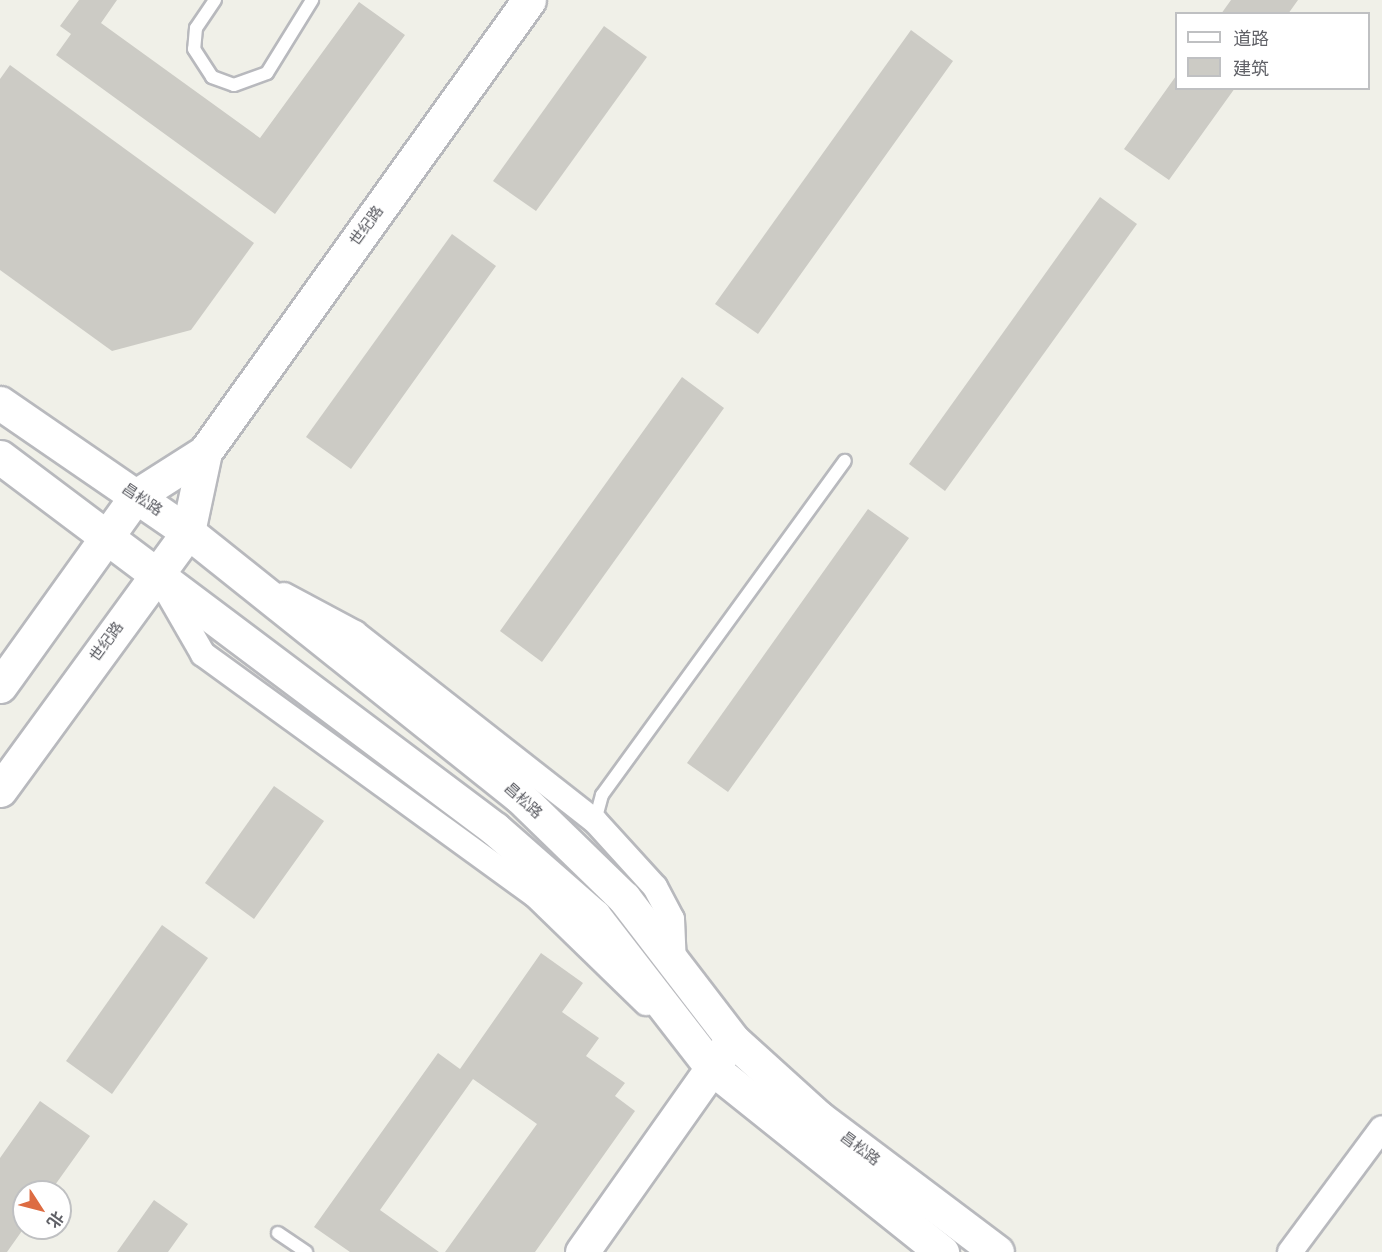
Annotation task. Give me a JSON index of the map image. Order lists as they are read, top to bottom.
{
  "streets": {
    "main road": ["世纪路", "昌松路"]
  },
  "crossings": [
    ["世纪路", "昌松路"]
  ],
  "legend": ["道路", "建筑"],
  "north": "bottom right"
}
